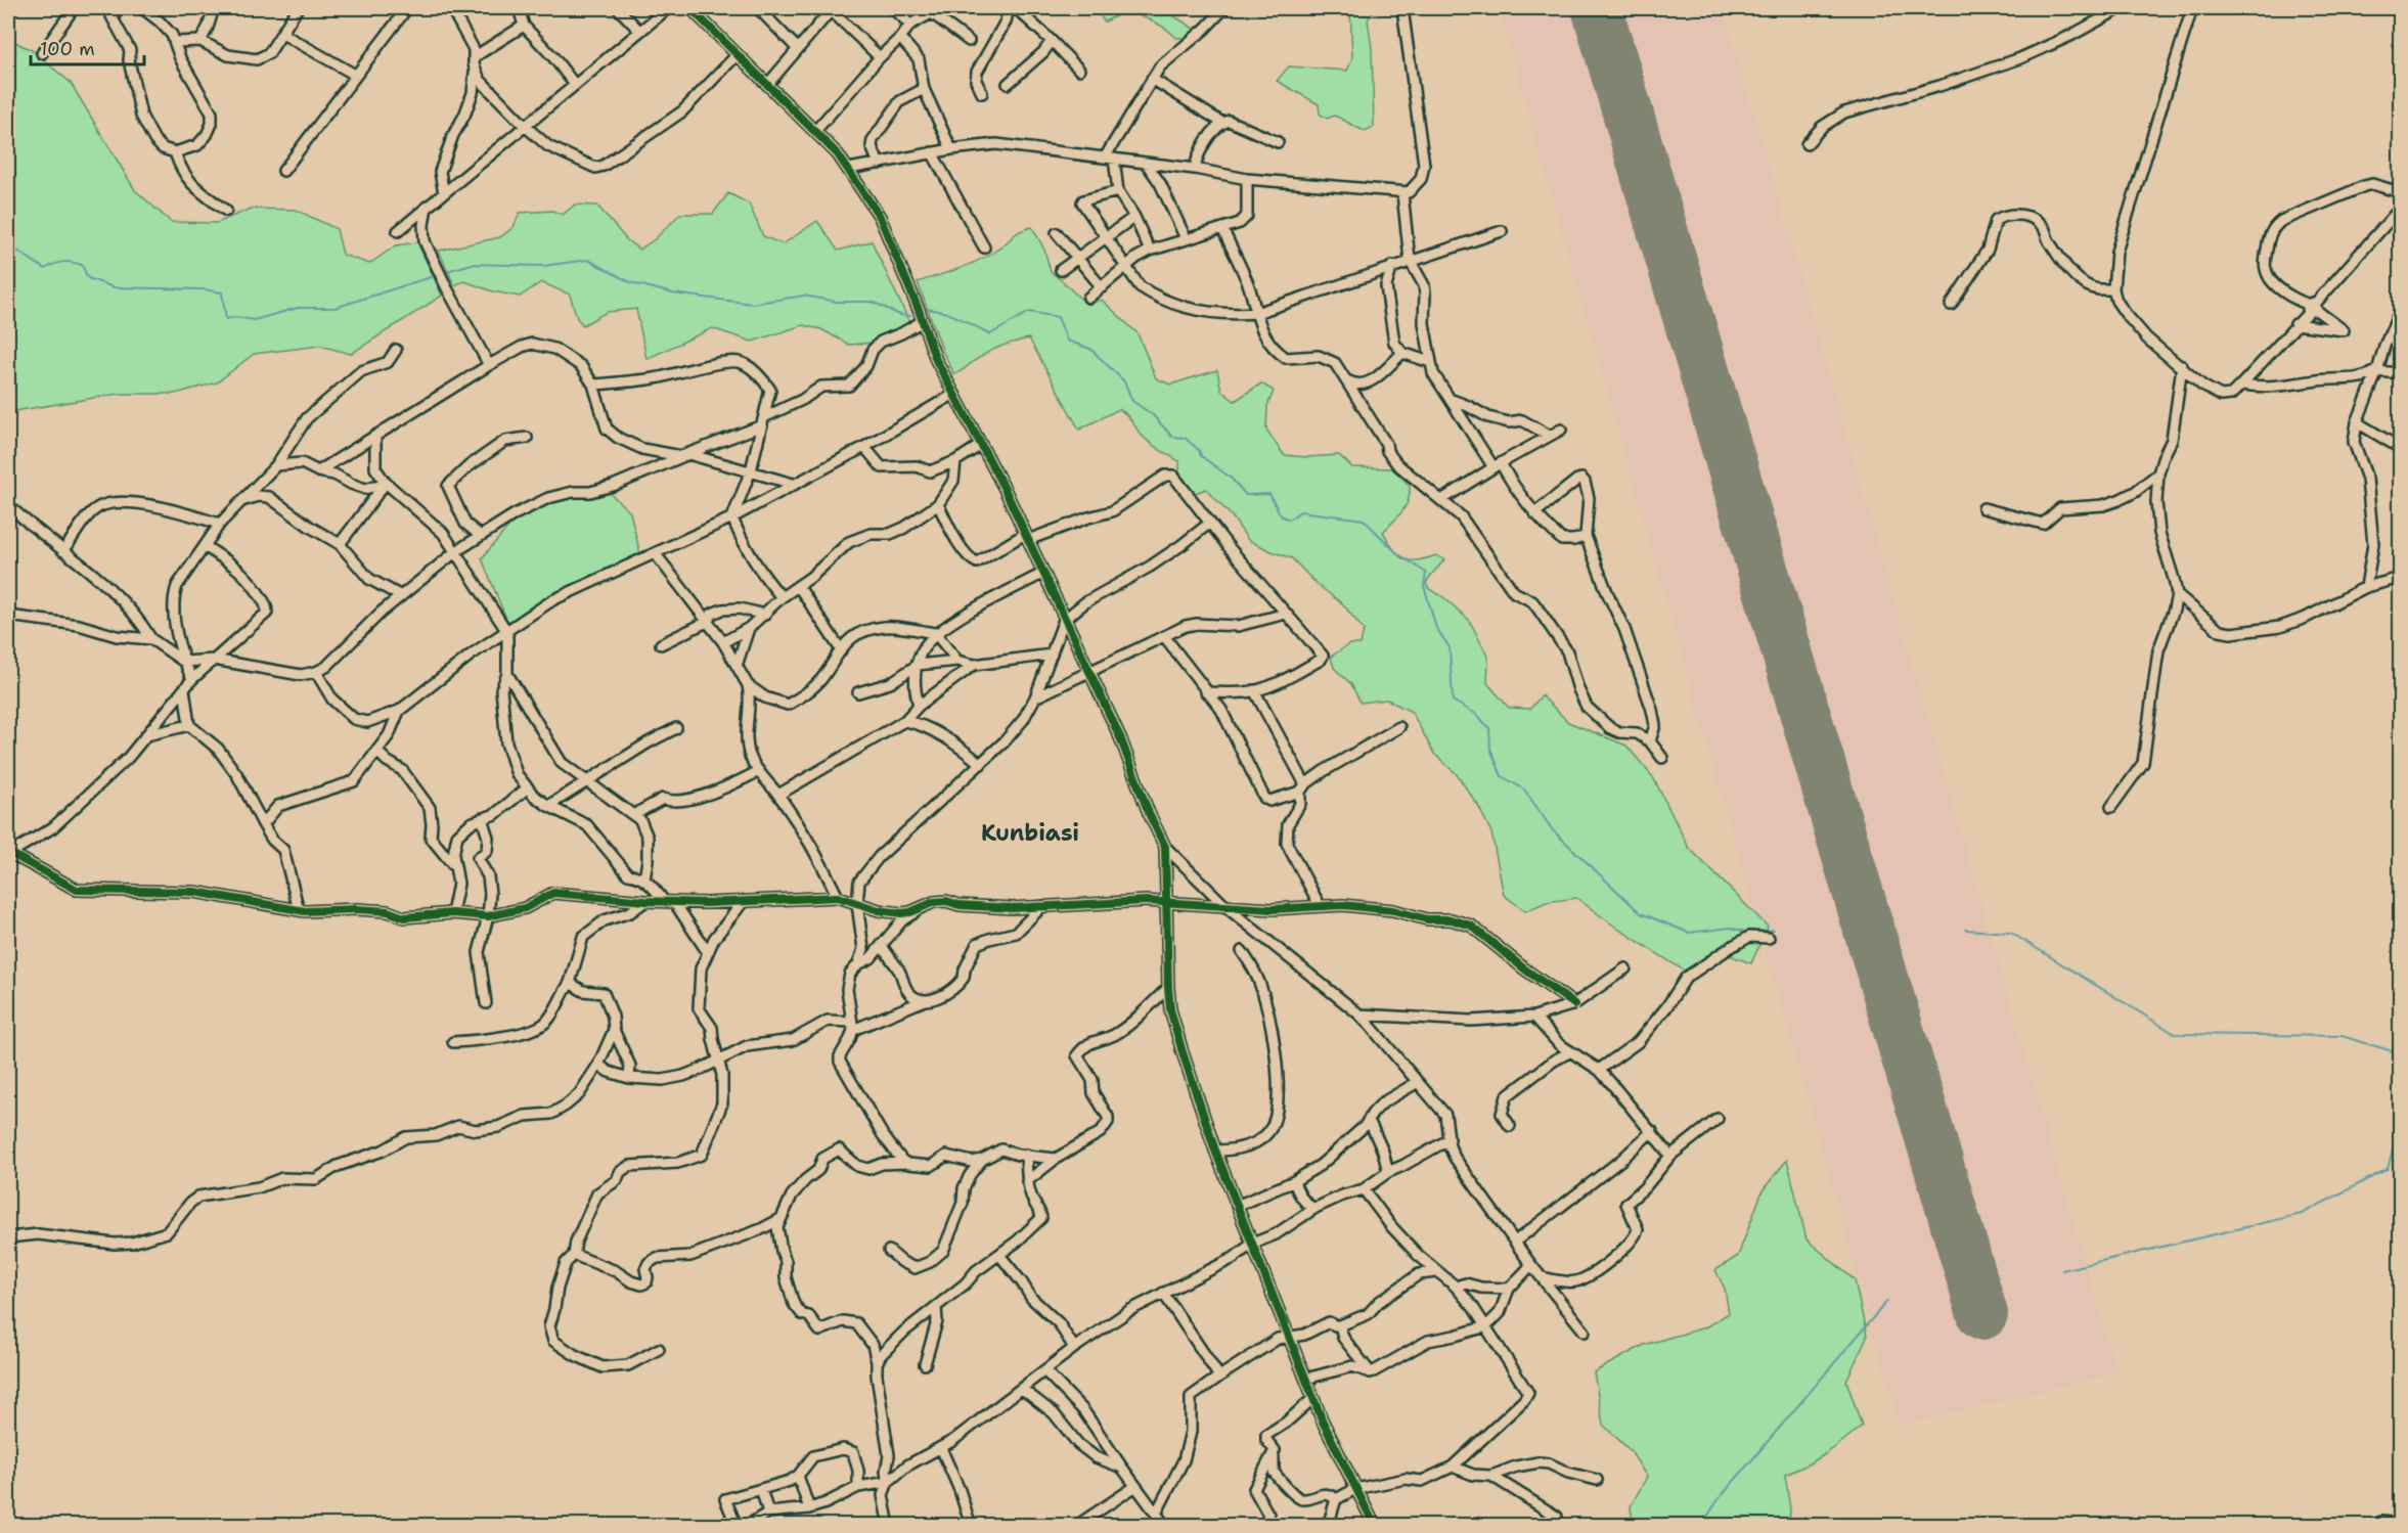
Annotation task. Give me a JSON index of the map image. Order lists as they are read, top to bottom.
{
  "districts": ["Kunbiasi"],
  "scale_bar": "100 m"
}
